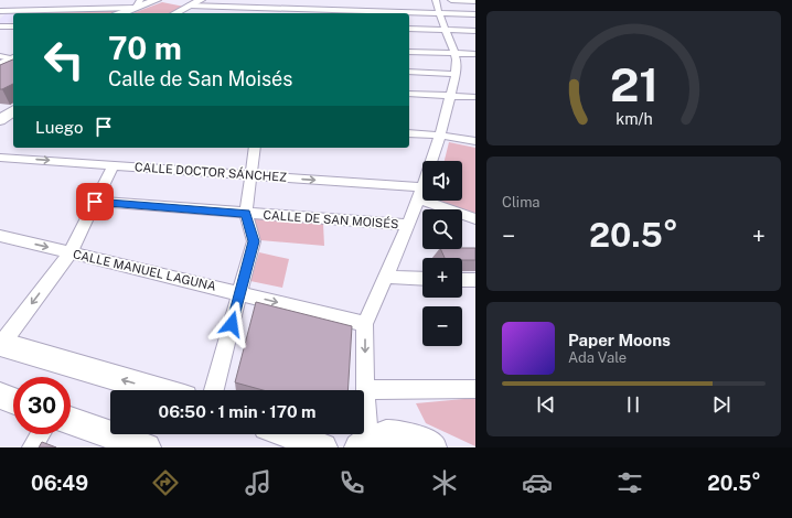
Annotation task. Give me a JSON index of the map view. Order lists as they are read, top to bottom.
{
  "streets": {
    "street": ["CALLE DOCTOR SÁNCHEZ", "CALLE DE SAN MOISÉS", "CALLE MANUEL LAGUNA"]
  },
  "one_way": ["CALLE DOCTOR SÁNCHEZ", "CALLE MANUEL LAGUNA"],
  "page": {
    "turn": ["70 m", "Calle de San Moisés"],
    "then": "Luego",
    "tile": "Clima",
    "map_buttons": ["+", "−"],
    "heat": ["−", "20.5°", "+"],
    "song": ["Paper Moons", "Ada Vale"],
    "limit": "30",
    "trip": "06:50 · 1 min · 170 m",
    "tabs": ["06:49", "20.5°"],
    "gauge": ["21", "km/h"]
  }
}
